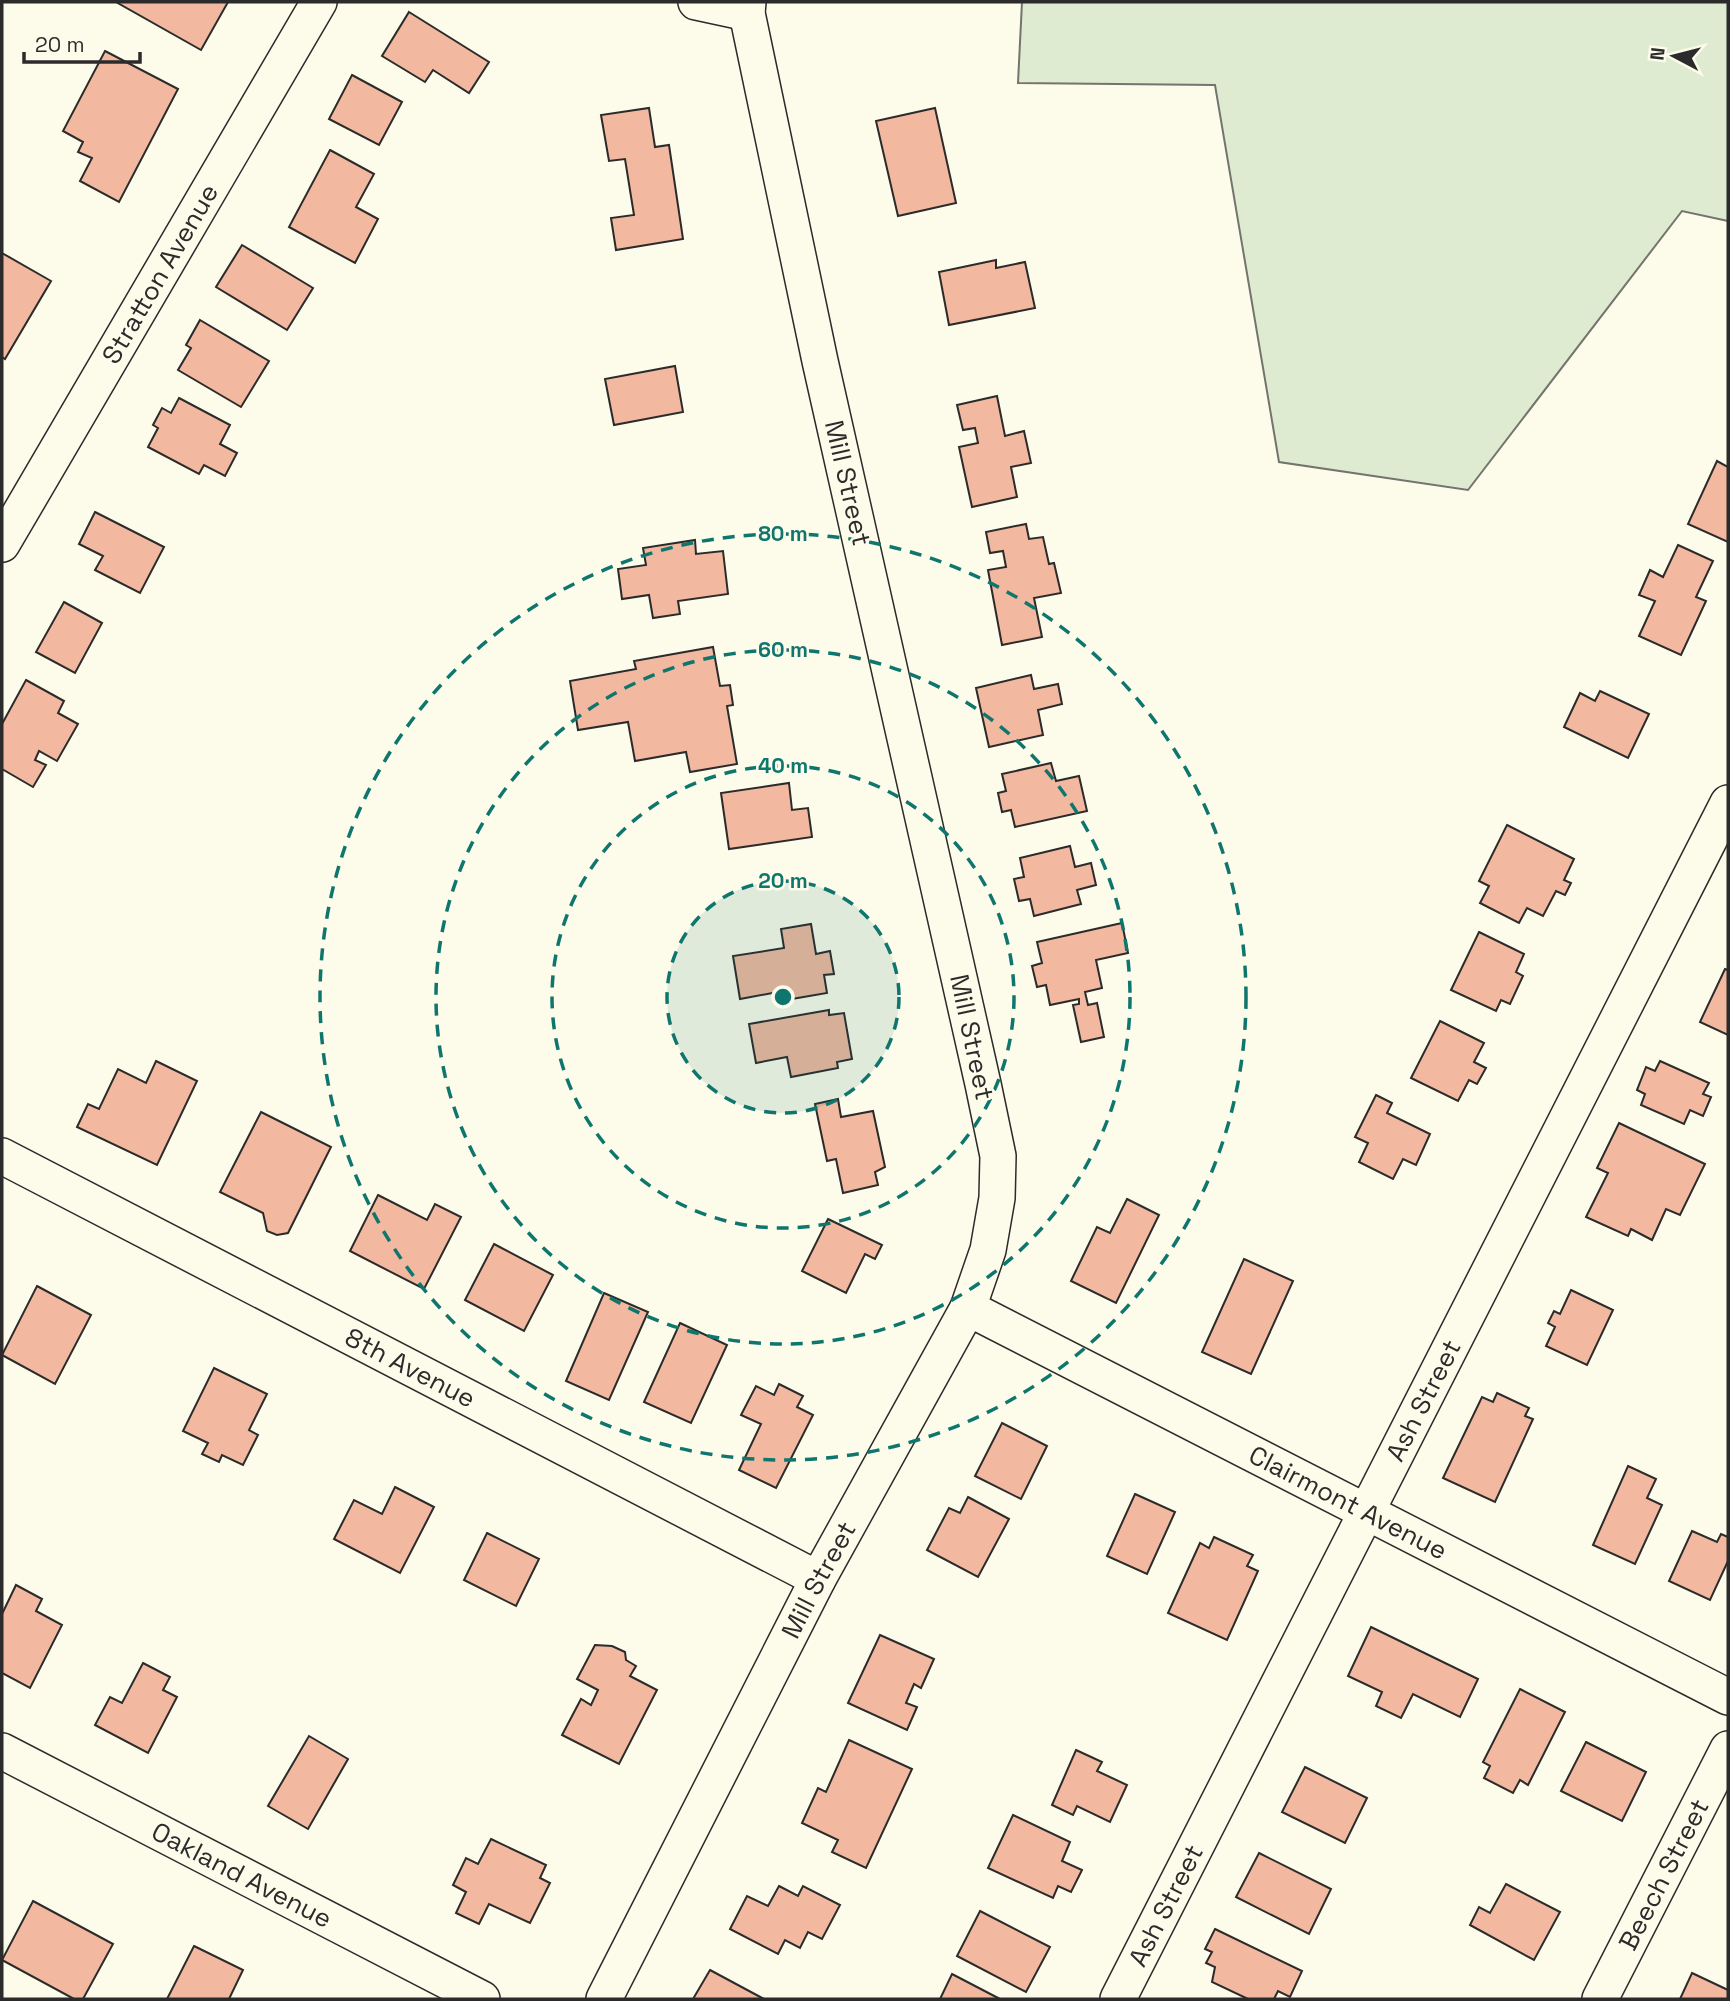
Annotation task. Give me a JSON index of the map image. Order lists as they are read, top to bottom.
{
  "streets": {
    "street": [
      "Stratton Avenue",
      "Mill Street",
      "8th Avenue",
      "Ash Street",
      "Clairmont Avenue",
      "Beech Street",
      "Oakland Avenue"
    ]
  },
  "crossings": [
    ["Mill Street", "8th Avenue"],
    ["Mill Street", "Clairmont Avenue"],
    ["Ash Street", "Clairmont Avenue"]
  ],
  "scale_bar": "20 m",
  "north": "left",
  "rings": [
    "80 m",
    "60 m",
    "40 m",
    "20 m"
  ]
}
